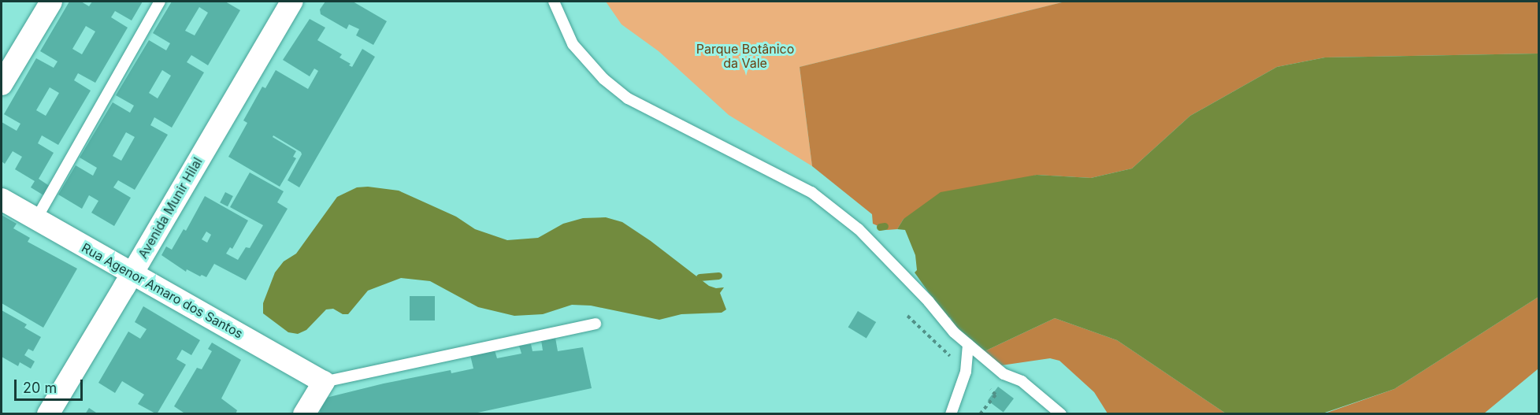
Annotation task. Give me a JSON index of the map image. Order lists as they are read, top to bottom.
{
  "streets": {
    "street": ["Avenida Munir Hilal", "Rua Agenor Amaro dos Santos"]
  },
  "crossings": [
    ["Avenida Munir Hilal", "Rua Agenor Amaro dos Santos"]
  ],
  "parks": ["Parque Botânico da Vale"],
  "scale_bar": "20 m"
}
